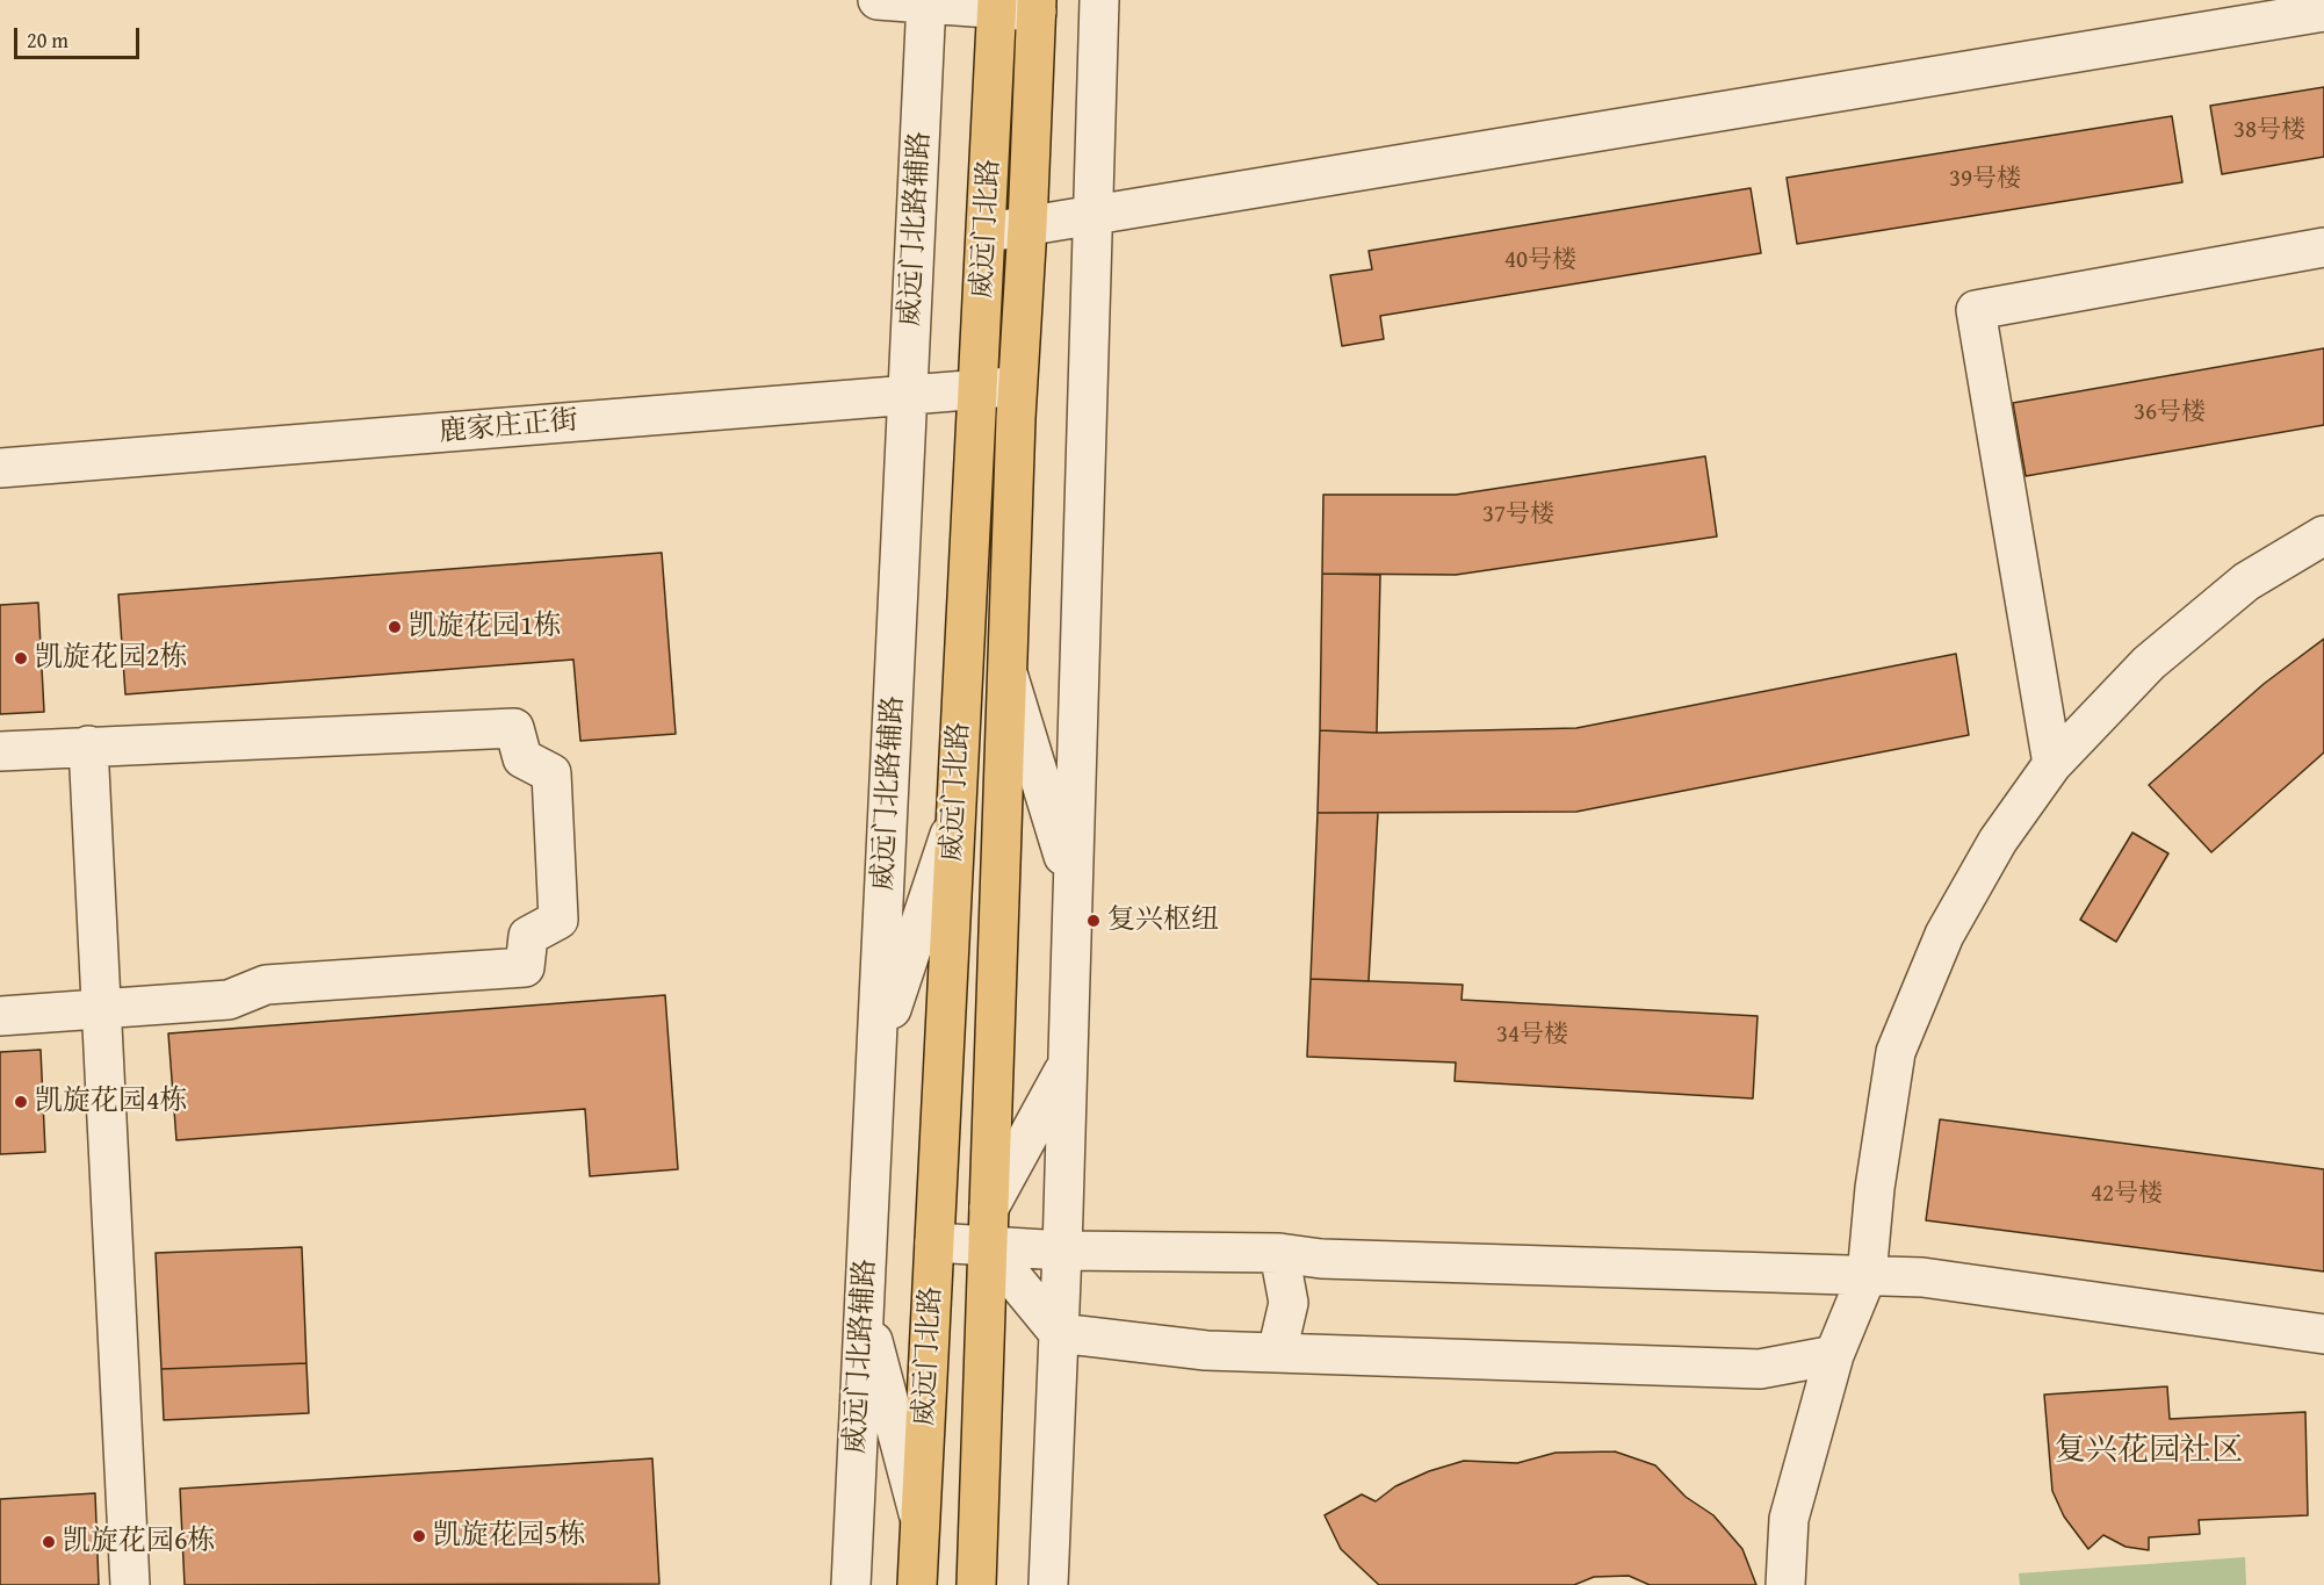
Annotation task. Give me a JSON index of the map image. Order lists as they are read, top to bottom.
{
  "streets": {
    "main road": ["威远门北路"],
    "street": ["威远门北路辅路", "鹿家庄正街"]
  },
  "crossings": [
    ["威远门北路辅路", "鹿家庄正街"],
    ["威远门北路", "鹿家庄正街"]
  ],
  "districts": ["复兴花园社区"],
  "places": [
    "凯旋花园1栋",
    "凯旋花园2栋",
    "复兴枢纽",
    "凯旋花园4栋",
    "凯旋花园5栋",
    "凯旋花园6栋"
  ],
  "house_numbers": [
    "38号楼",
    "39号楼",
    "40号楼",
    "36号楼",
    "37号楼",
    "34号楼",
    "42号楼"
  ],
  "scale_bar": "20 m"
}
